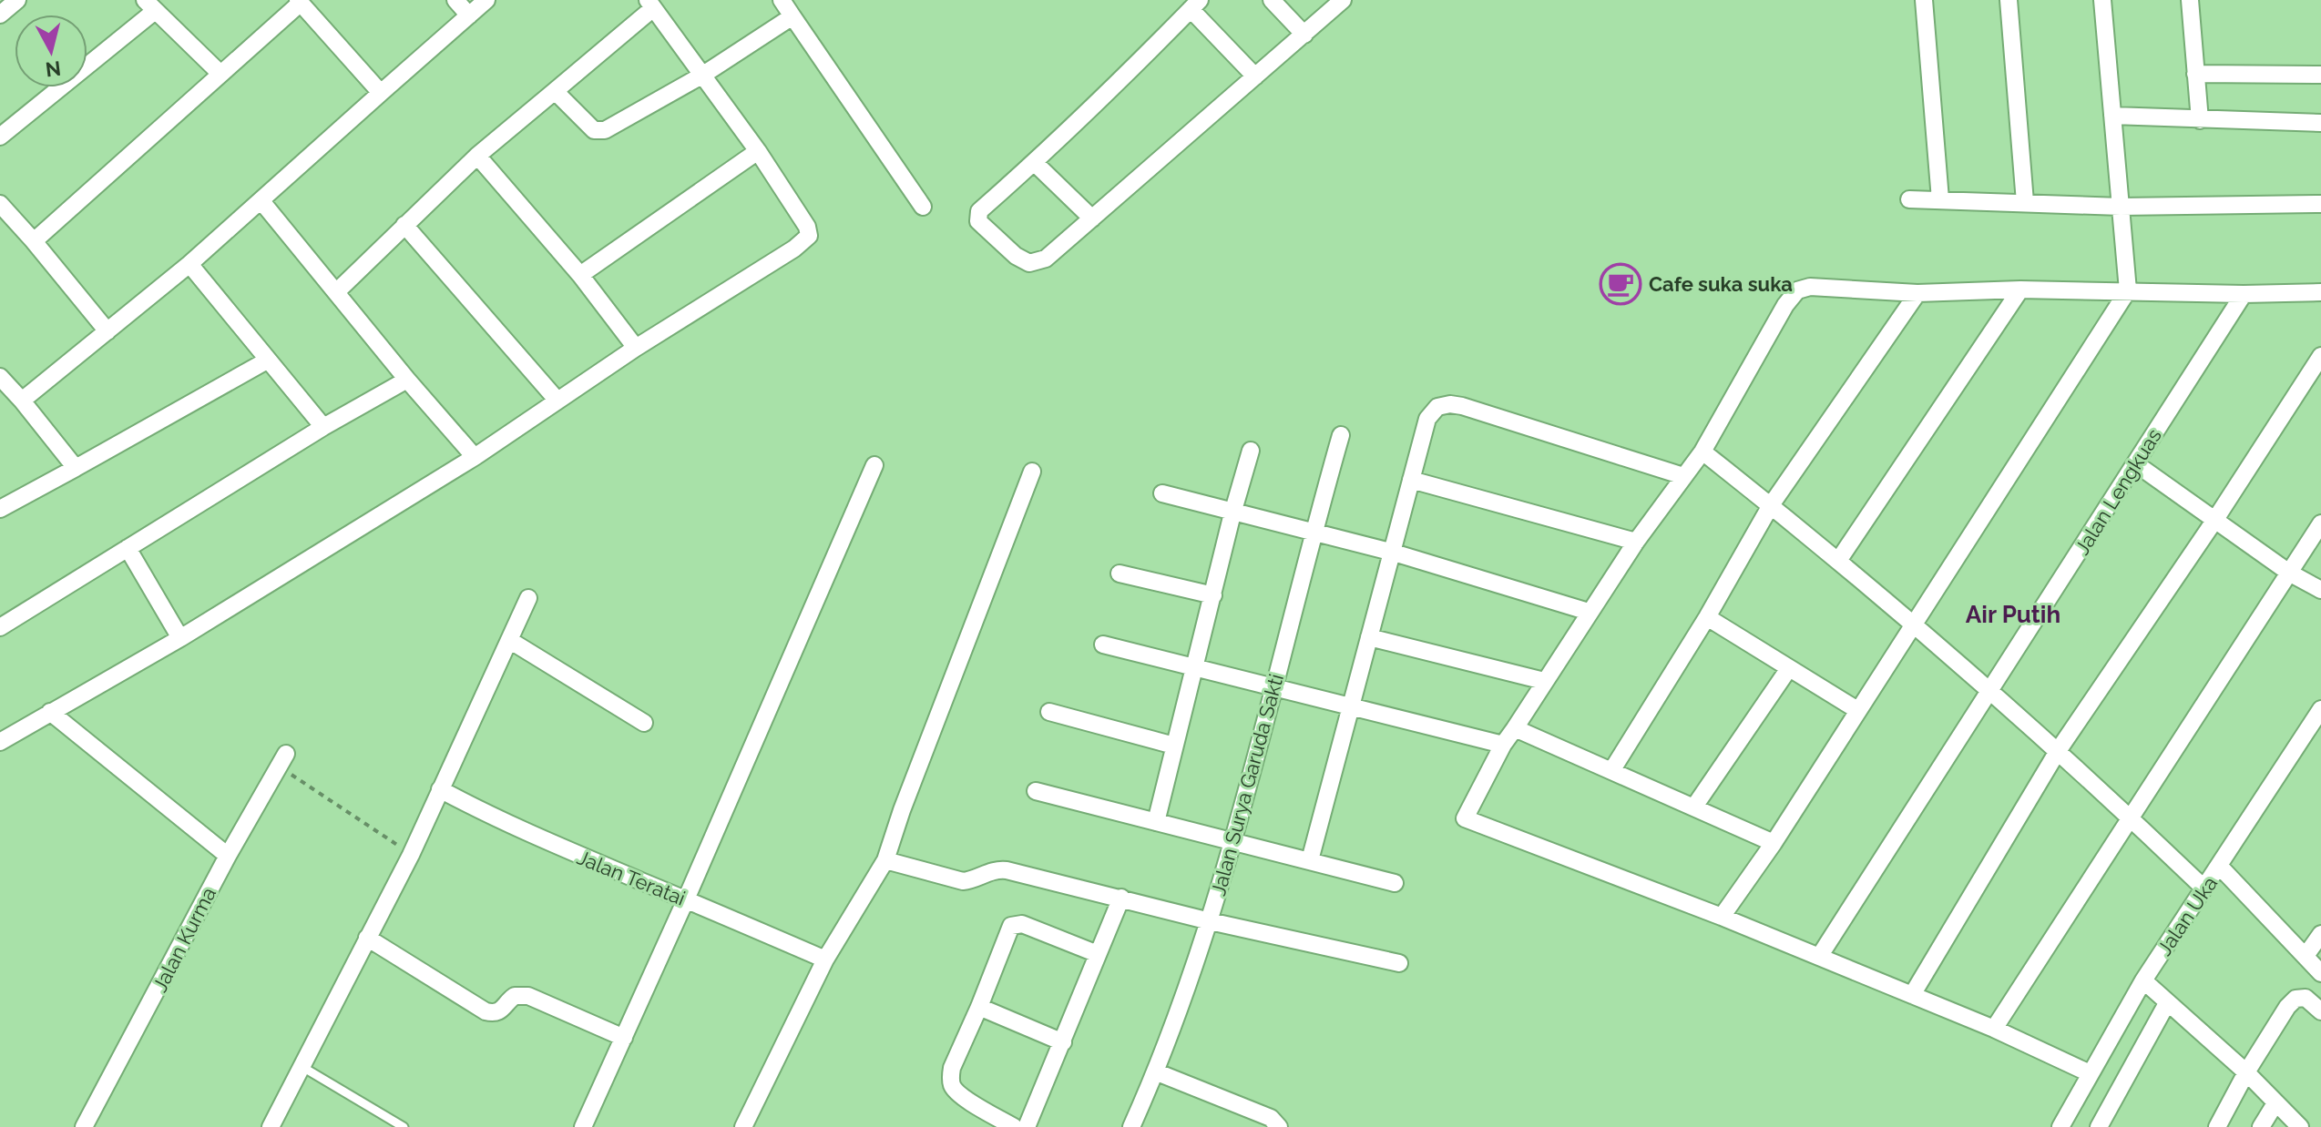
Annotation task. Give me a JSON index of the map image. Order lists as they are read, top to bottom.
{
  "streets": {
    "street": [
      "Jalan Lengkuas",
      "Jalan Surya Garuda Sakti",
      "Jalan Teratai",
      "Jalan Uka",
      "Jalan Kurma"
    ]
  },
  "districts": ["Air Putih"],
  "places": {
    "cafe": ["Cafe suka suka"]
  },
  "north": "bottom"
}
